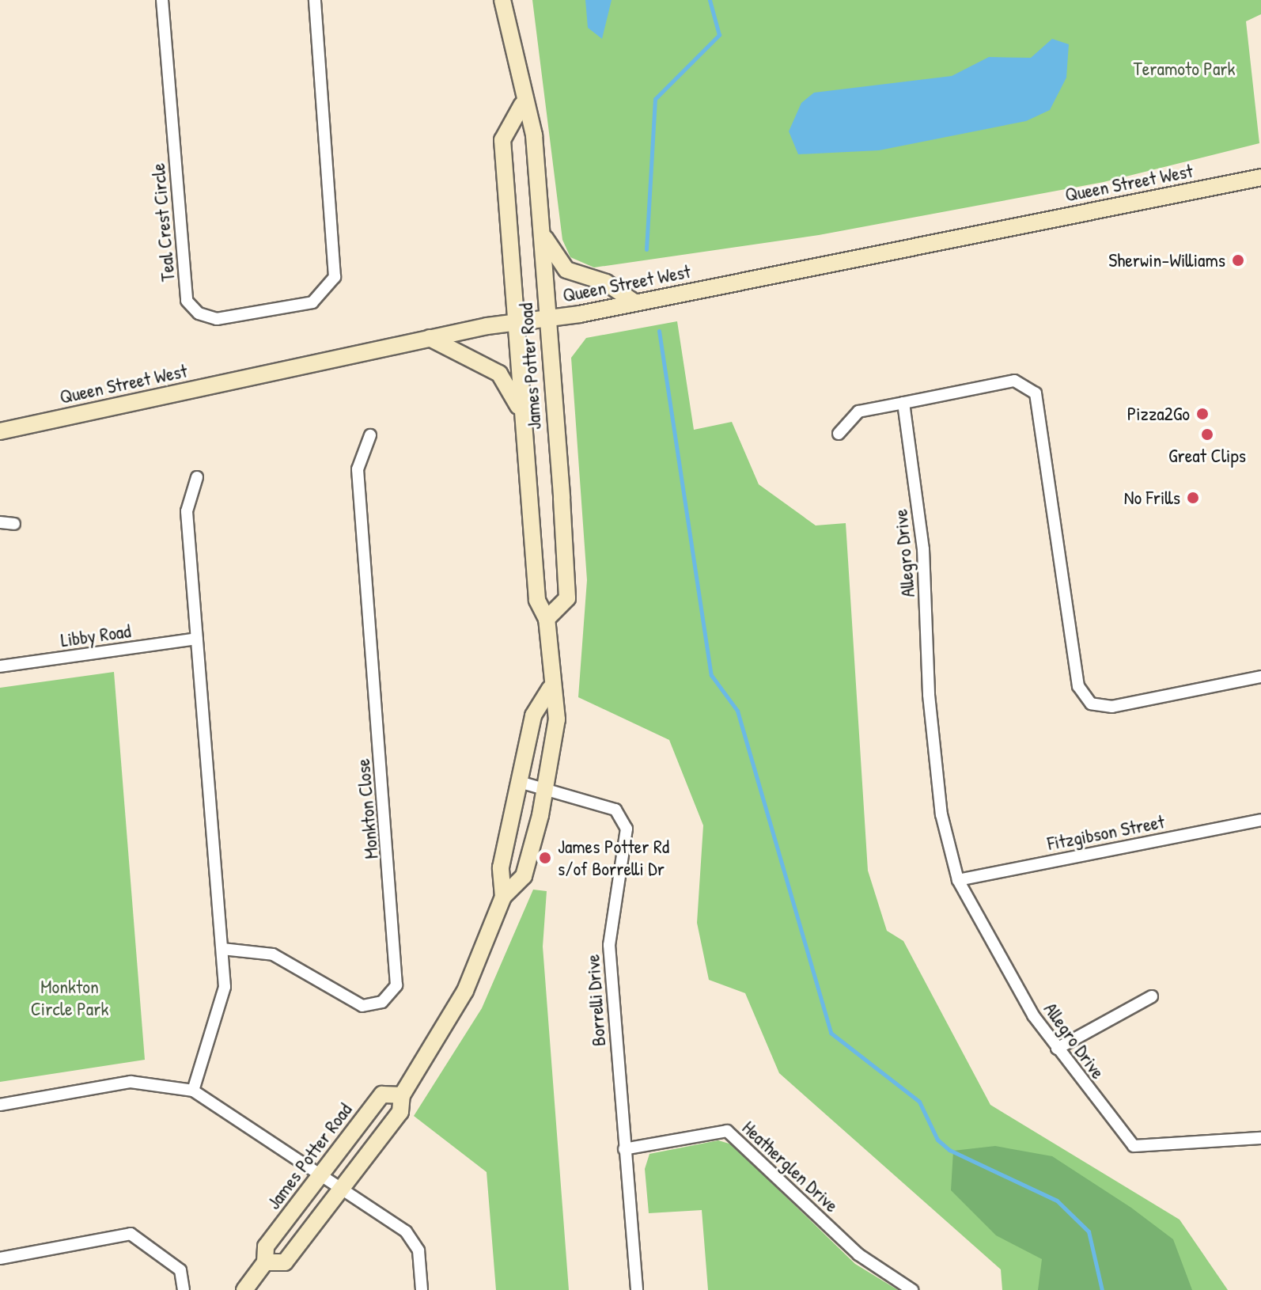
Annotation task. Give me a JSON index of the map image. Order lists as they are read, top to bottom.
{
  "streets": {
    "main road": ["Queen Street West", "James Potter Road"],
    "street": [
      "Teal Crest Circle",
      "Allegro Drive",
      "Libby Road",
      "Monkton Close",
      "Fitzgibson Street",
      "Borrelli Drive",
      "Heatherglen Drive"
    ]
  },
  "crossings": [
    ["Queen Street West", "James Potter Road"],
    ["James Potter Road", "Borrelli Drive"],
    ["Allegro Drive", "Fitzgibson Street"],
    ["Borrelli Drive", "Heatherglen Drive"]
  ],
  "parks": ["Teramoto Park", "Monkton Circle Park"],
  "places": [
    "Sherwin-Williams",
    "Pizza2Go",
    "Great Clips",
    "No Frills",
    "James Potter Rd s/of Borrelli Dr"
  ]
}
